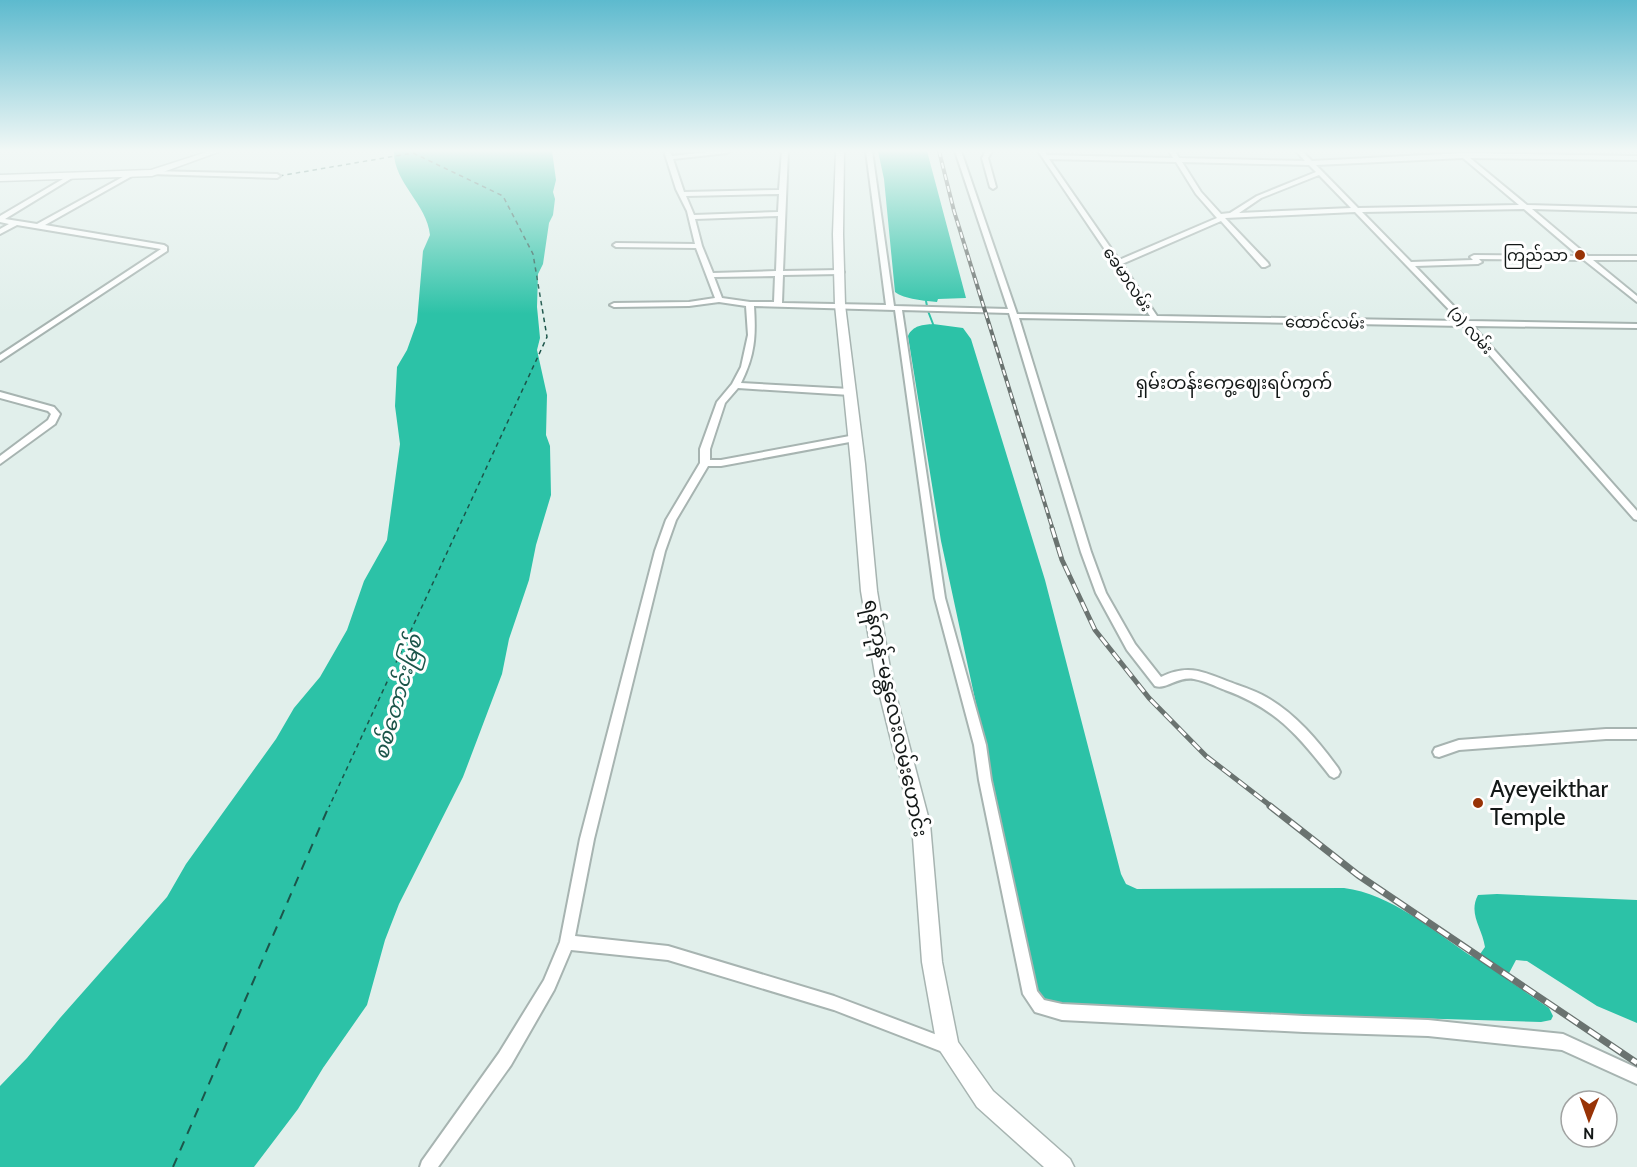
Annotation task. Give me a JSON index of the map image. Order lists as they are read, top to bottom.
{
  "streets": {
    "highway": ["ရန်ကုန်-မန္တလေးလမ်းဟောင်း"],
    "street": ["ခေမာလမ်း", "ထောင်လမ်း", "(၁) လမ်း"]
  },
  "crossings": [
    ["ခေမာလမ်း", "ထောင်လမ်း"],
    ["ထောင်လမ်း", "(၁) လမ်း"],
    ["ထောင်လမ်း", "ရန်ကုန်-မန္တလေးလမ်းဟောင်း"]
  ],
  "districts": ["ရှမ်းတန်းကွေ့ဈေးရပ်ကွက်"],
  "water": ["စစ်တောင်းမြစ်"],
  "places": ["ကြည်သာ", "Ayeyeikthar Temple"],
  "north": "bottom"
}
